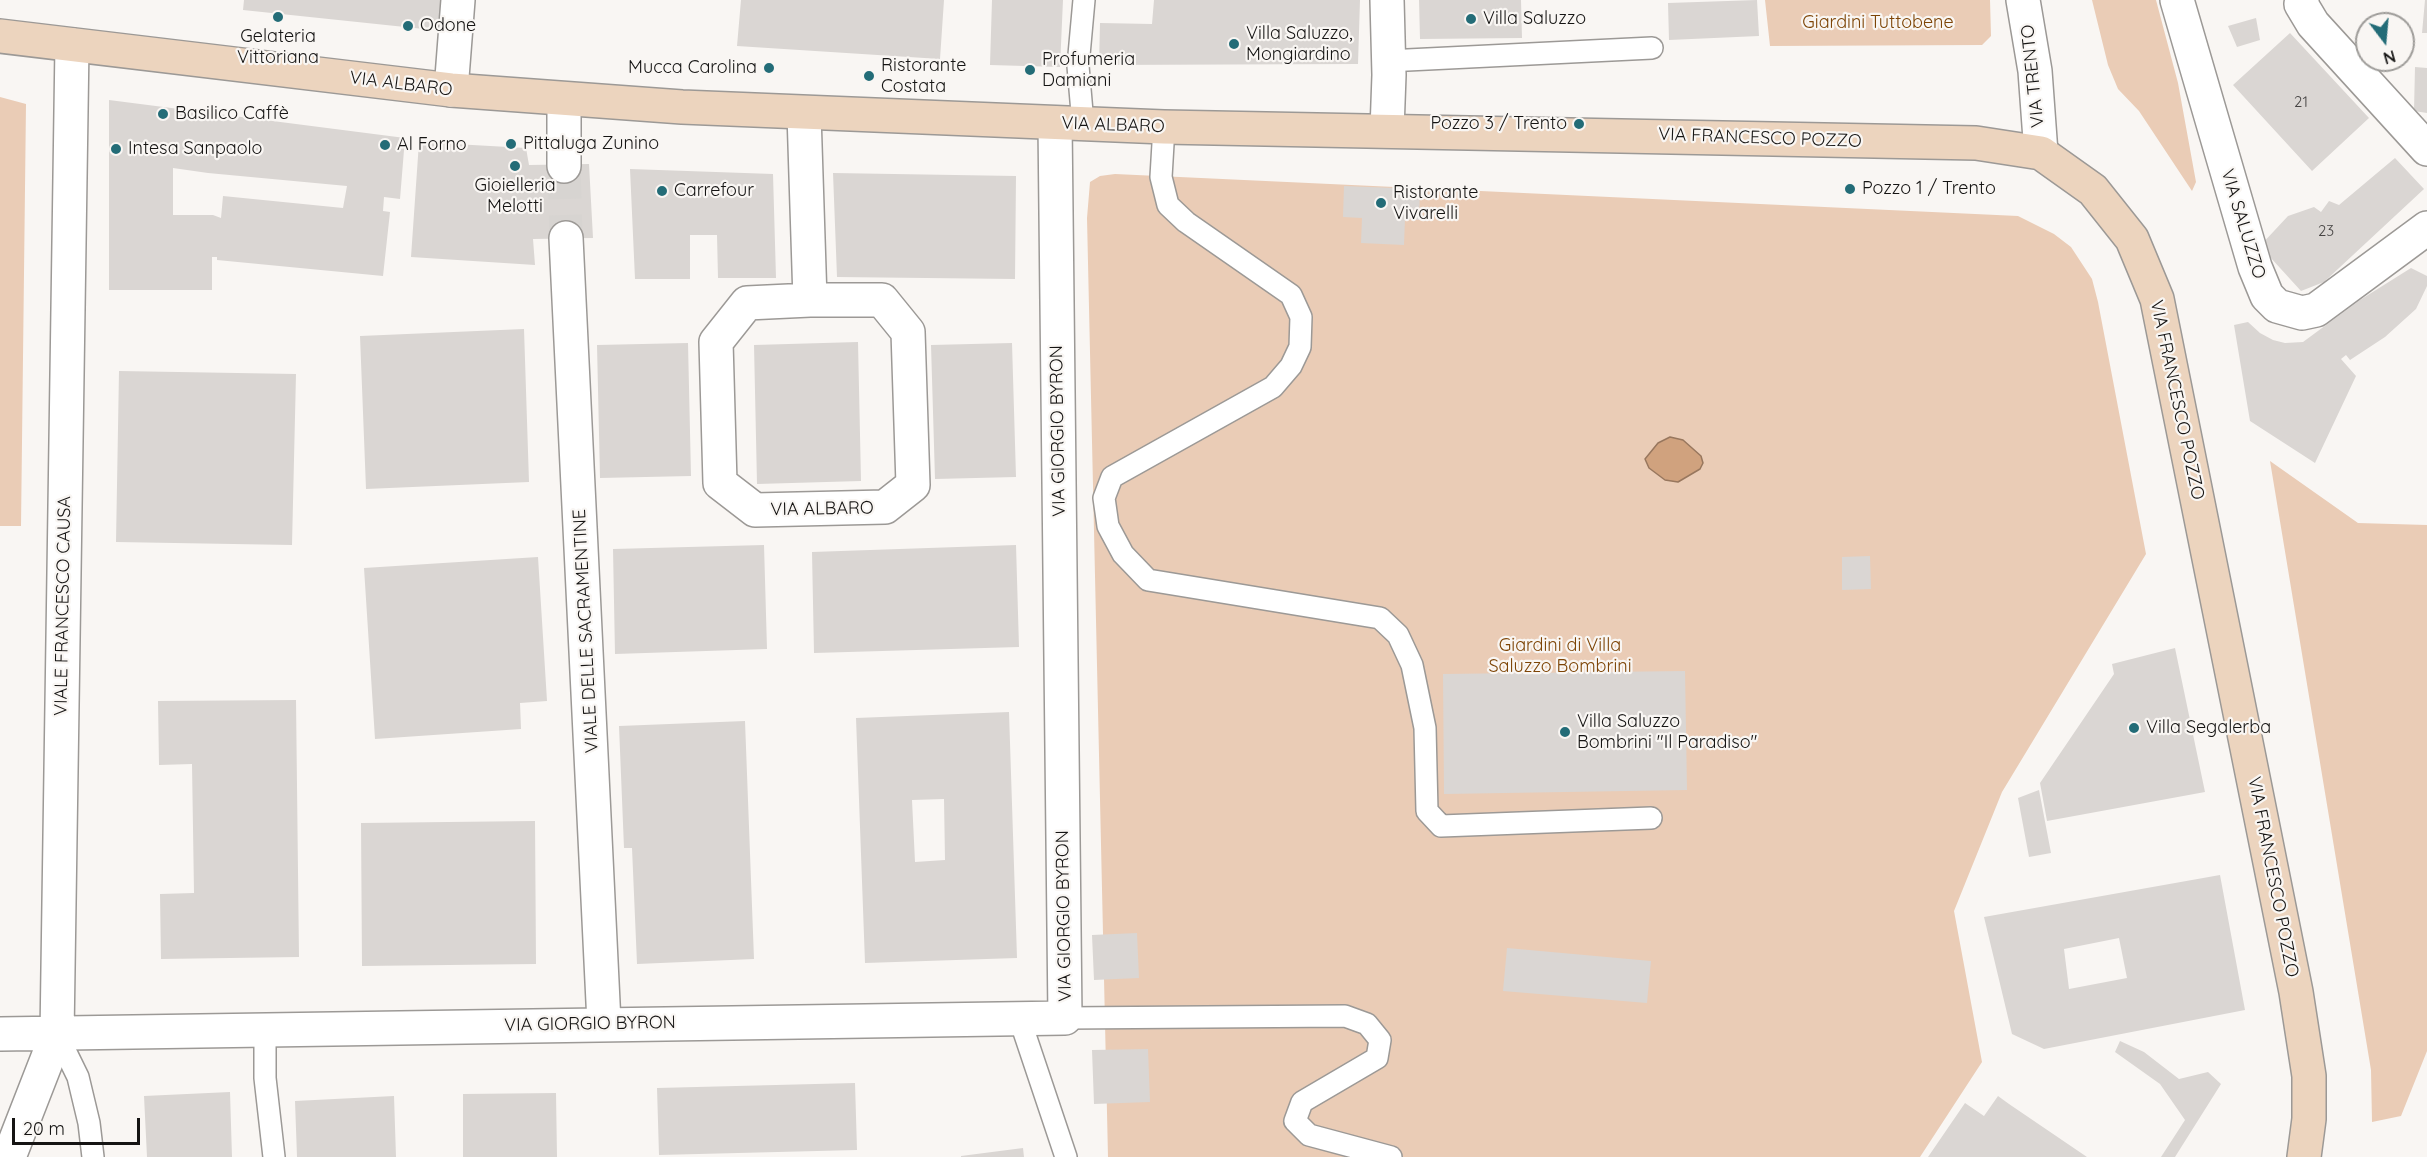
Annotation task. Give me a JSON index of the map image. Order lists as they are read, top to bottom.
{
  "streets": {
    "main road": ["VIA ALBARO", "VIA FRANCESCO POZZO"],
    "street": [
      "VIA TRENTO",
      "VIA SALUZZO",
      "VIA GIORGIO BYRON",
      "VIALE FRANCESCO CAUSA",
      "VIALE DELLE SACRAMENTINE"
    ]
  },
  "crossings": [
    ["VIA TRENTO", "VIA FRANCESCO POZZO"],
    ["VIA ALBARO", "VIA FRANCESCO POZZO"],
    ["VIA ALBARO", "VIA GIORGIO BYRON"],
    ["VIA ALBARO", "VIALE FRANCESCO CAUSA"],
    ["VIA GIORGIO BYRON", "VIALE FRANCESCO CAUSA"],
    ["VIA GIORGIO BYRON", "VIALE DELLE SACRAMENTINE"]
  ],
  "parks": ["Giardini Tuttobene", "Giardini di Villa Saluzzo Bombrini"],
  "places": [
    "Gelateria Vittoriana",
    "Villa Saluzzo",
    "Odone",
    "Villa Saluzzo, Mongiardino",
    "Mucca Carolina",
    "Profumeria Damiani",
    "Ristorante Costata",
    "Basilico Caffè",
    "Pozzo 3 / Trento",
    "Pittaluga Zunino",
    "Al Forno",
    "Intesa Sanpaolo",
    "Gioielleria Melotti",
    "Pozzo 1 / Trento",
    "Carrefour",
    "Ristorante Vivarelli",
    "Villa Segalerba",
    "Villa Saluzzo Bombrini \"Il Paradiso\""
  ],
  "house_numbers": ["21", "23"],
  "scale_bar": "20 m",
  "north": "bottom"
}
